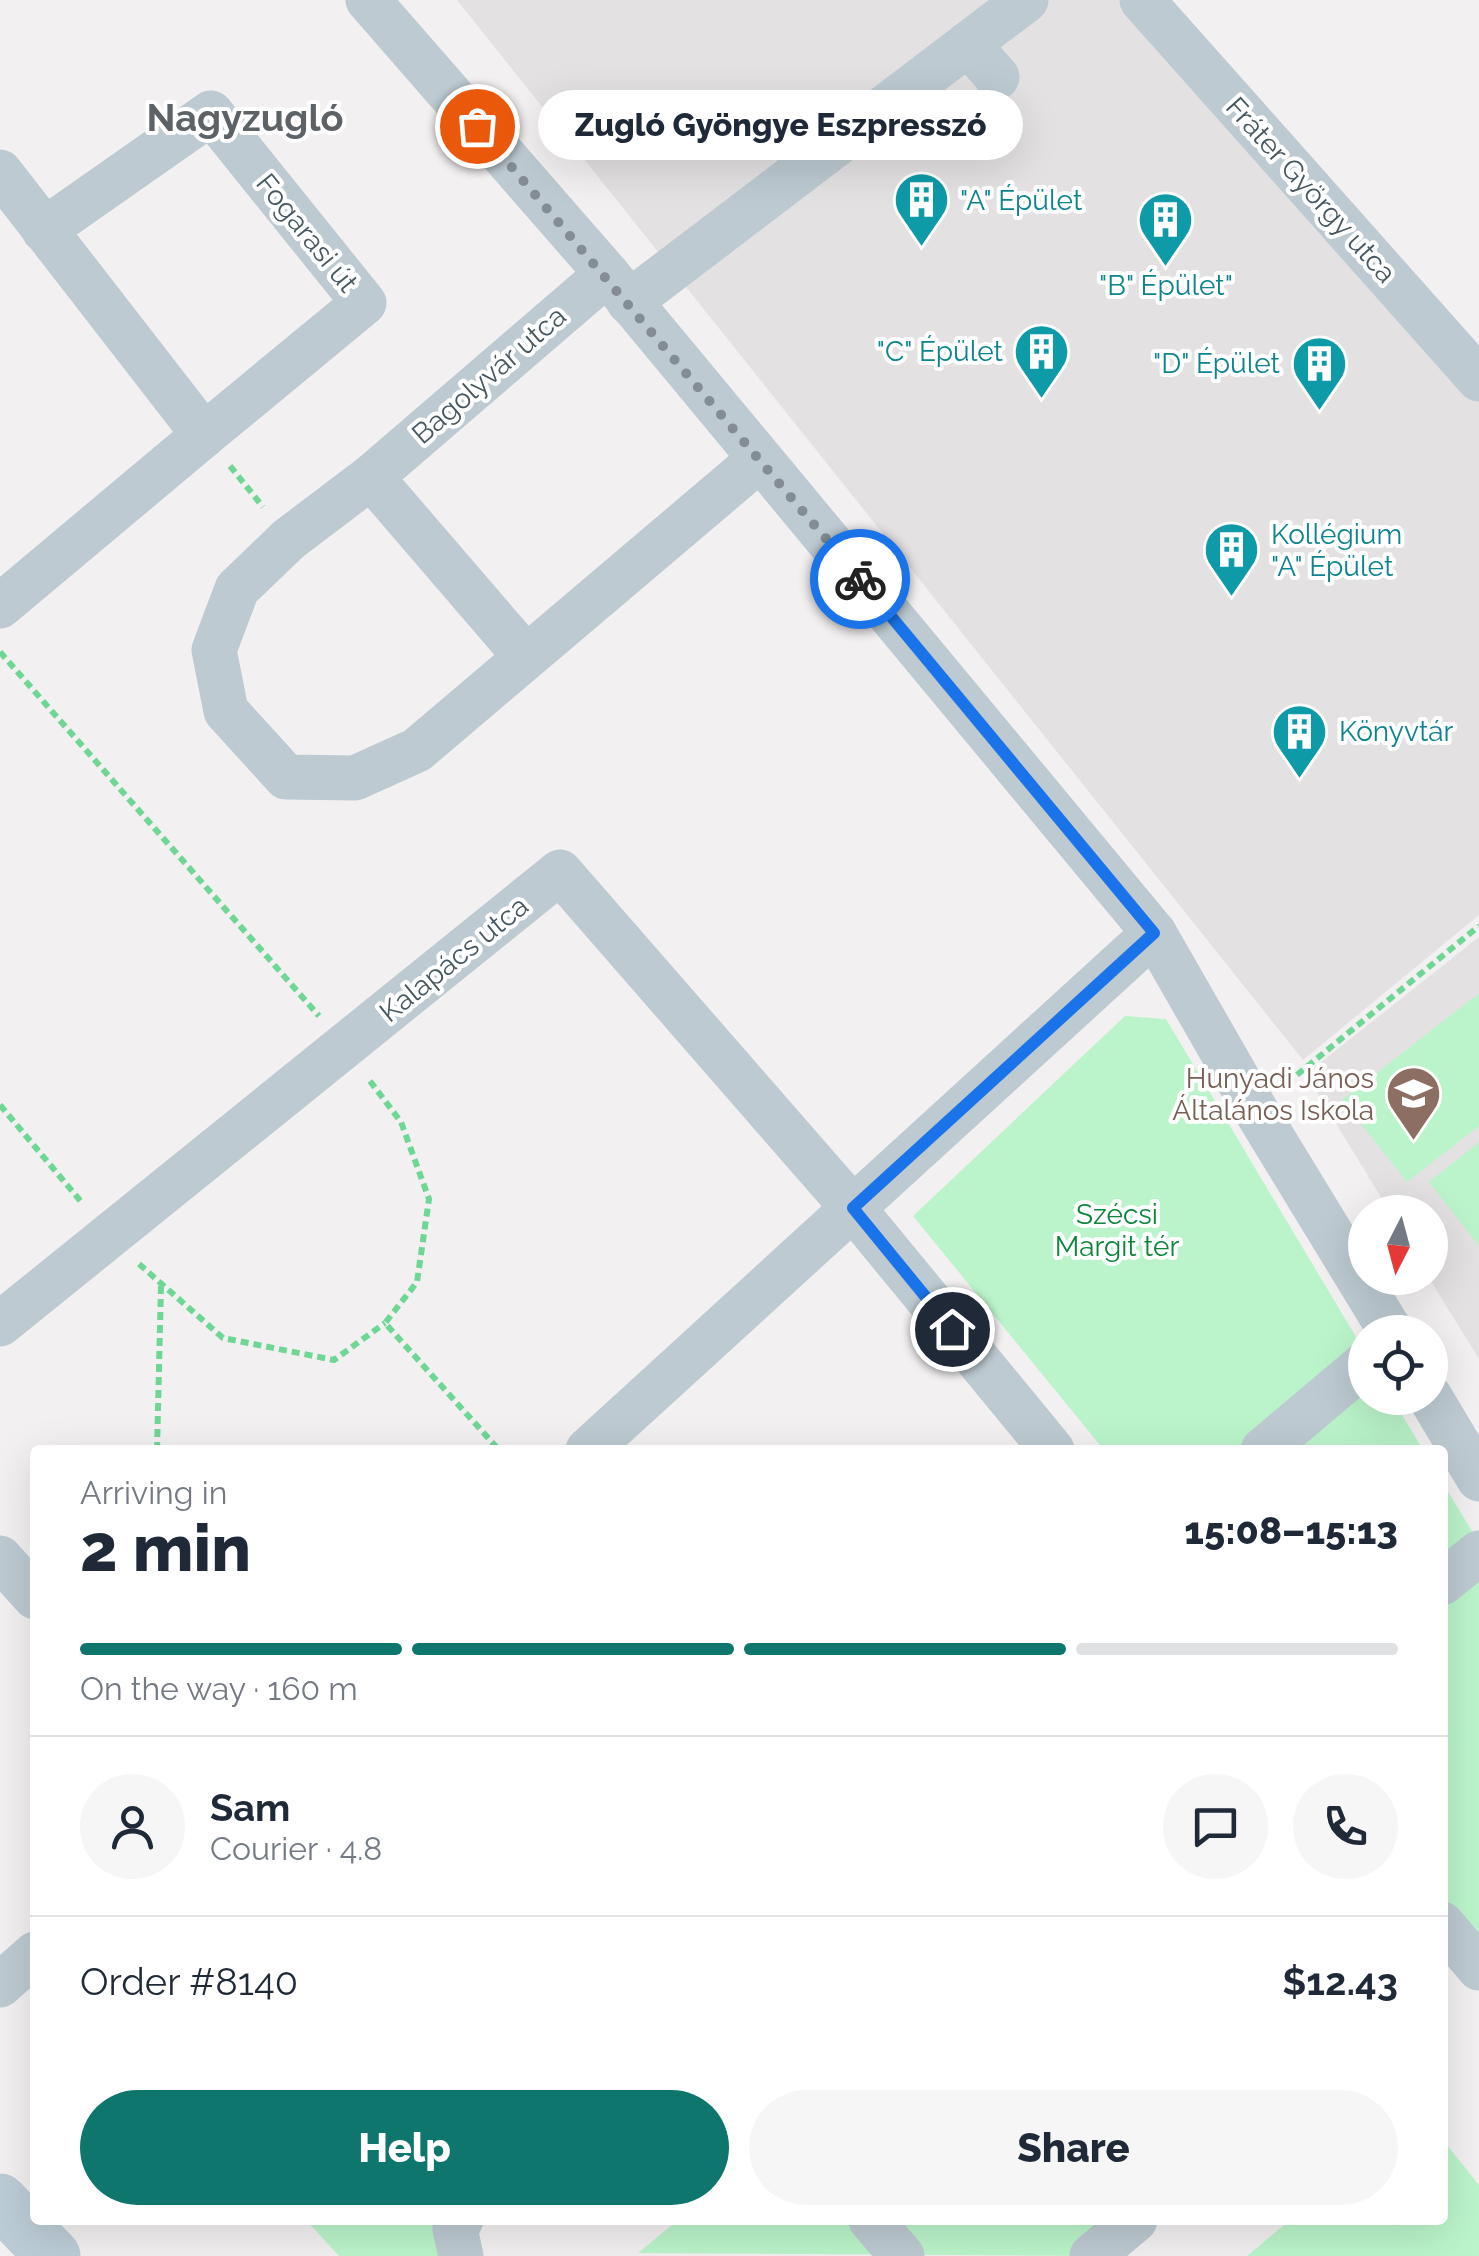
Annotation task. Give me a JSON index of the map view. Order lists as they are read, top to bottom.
{
  "streets": {
    "street": [
      "Fráter György utca",
      "Fogarasi út",
      "Bagolyvár utca",
      "Kalapács utca"
    ]
  },
  "districts": ["Nagyzugló"],
  "parks": ["Szécsi Margit tér"],
  "places": {
    "other": ["Zugló Gyöngye Eszpresszó"],
    "building": [
      "\"A\" Épület",
      "\"B\" Épület\"",
      "\"C\" Épület",
      "\"D\" Épület",
      "Kollégium \"A\" Épület",
      "Könyvtár"
    ],
    "school or university": ["Hunyadi János Általános Iskola"]
  },
  "north": "bottom",
  "page": {
    "bubble": "Zugló Gyöngye Eszpresszó",
    "heading": ["2 min", "Arriving in", "15:08–15:13"],
    "panel": [
      "Sam",
      "Courier · 4.8",
      "Order #8140",
      "$12.43"
    ],
    "bar": "On the way · 160 m",
    "buttons": ["Help", "Share"]
  }
}
